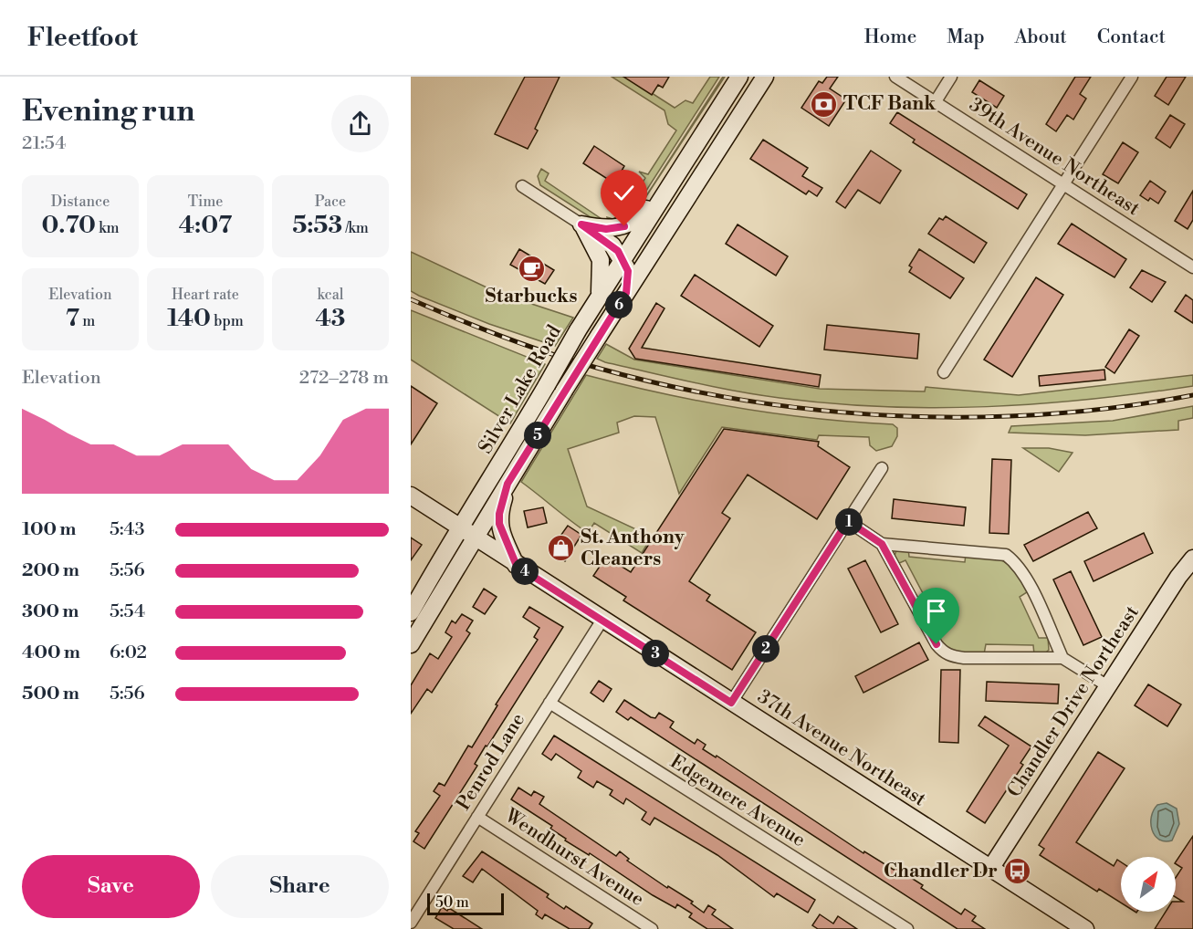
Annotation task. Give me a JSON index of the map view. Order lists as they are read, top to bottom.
{
  "streets": {
    "main road": ["Silver Lake Road", "Chandler Drive Northeast", "37th Avenue Northeast"],
    "street": [
      "39th Avenue Northeast",
      "Penrod Lane",
      "Edgemere Avenue",
      "Wendhurst Avenue"
    ]
  },
  "crossings": [
    ["Silver Lake Road", "37th Avenue Northeast"],
    ["Chandler Drive Northeast", "37th Avenue Northeast"],
    ["37th Avenue Northeast", "Penrod Lane"],
    ["Penrod Lane", "Edgemere Avenue"],
    ["Penrod Lane", "Wendhurst Avenue"]
  ],
  "places": {
    "bank": ["TCF Bank"],
    "cafe": ["Starbucks"],
    "shop": ["St. Anthony Cleaners"],
    "bus stop": ["Chandler Dr"]
  },
  "scale_bar": "50 m",
  "north": "top right",
  "page": {
    "header": "Fleetfoot",
    "nav": [
      "Home",
      "Map",
      "About",
      "Contact"
    ],
    "heading": ["Evening run", "21:54"],
    "stats": [
      ["Distance", "0.70 km"],
      ["Time", "4:07"],
      ["Pace", "5:53 /km"],
      ["Elevation", "7 m"],
      ["Heart rate", "140 bpm"],
      ["kcal", "43"]
    ],
    "pins": [
      "6",
      "5",
      "1",
      "4",
      "2",
      "3"
    ],
    "chart": ["Elevation", "272–278 m"],
    "list": [
      {
        "name": "100 m",
        "note": "5:43"
      },
      {
        "name": "200 m",
        "note": "5:56"
      },
      {
        "name": "300 m",
        "note": "5:54"
      },
      {
        "name": "400 m",
        "note": "6:02"
      },
      {
        "name": "500 m",
        "note": "5:56"
      }
    ],
    "buttons": ["Save", "Share"],
    "scale": "50 m"
  }
}
